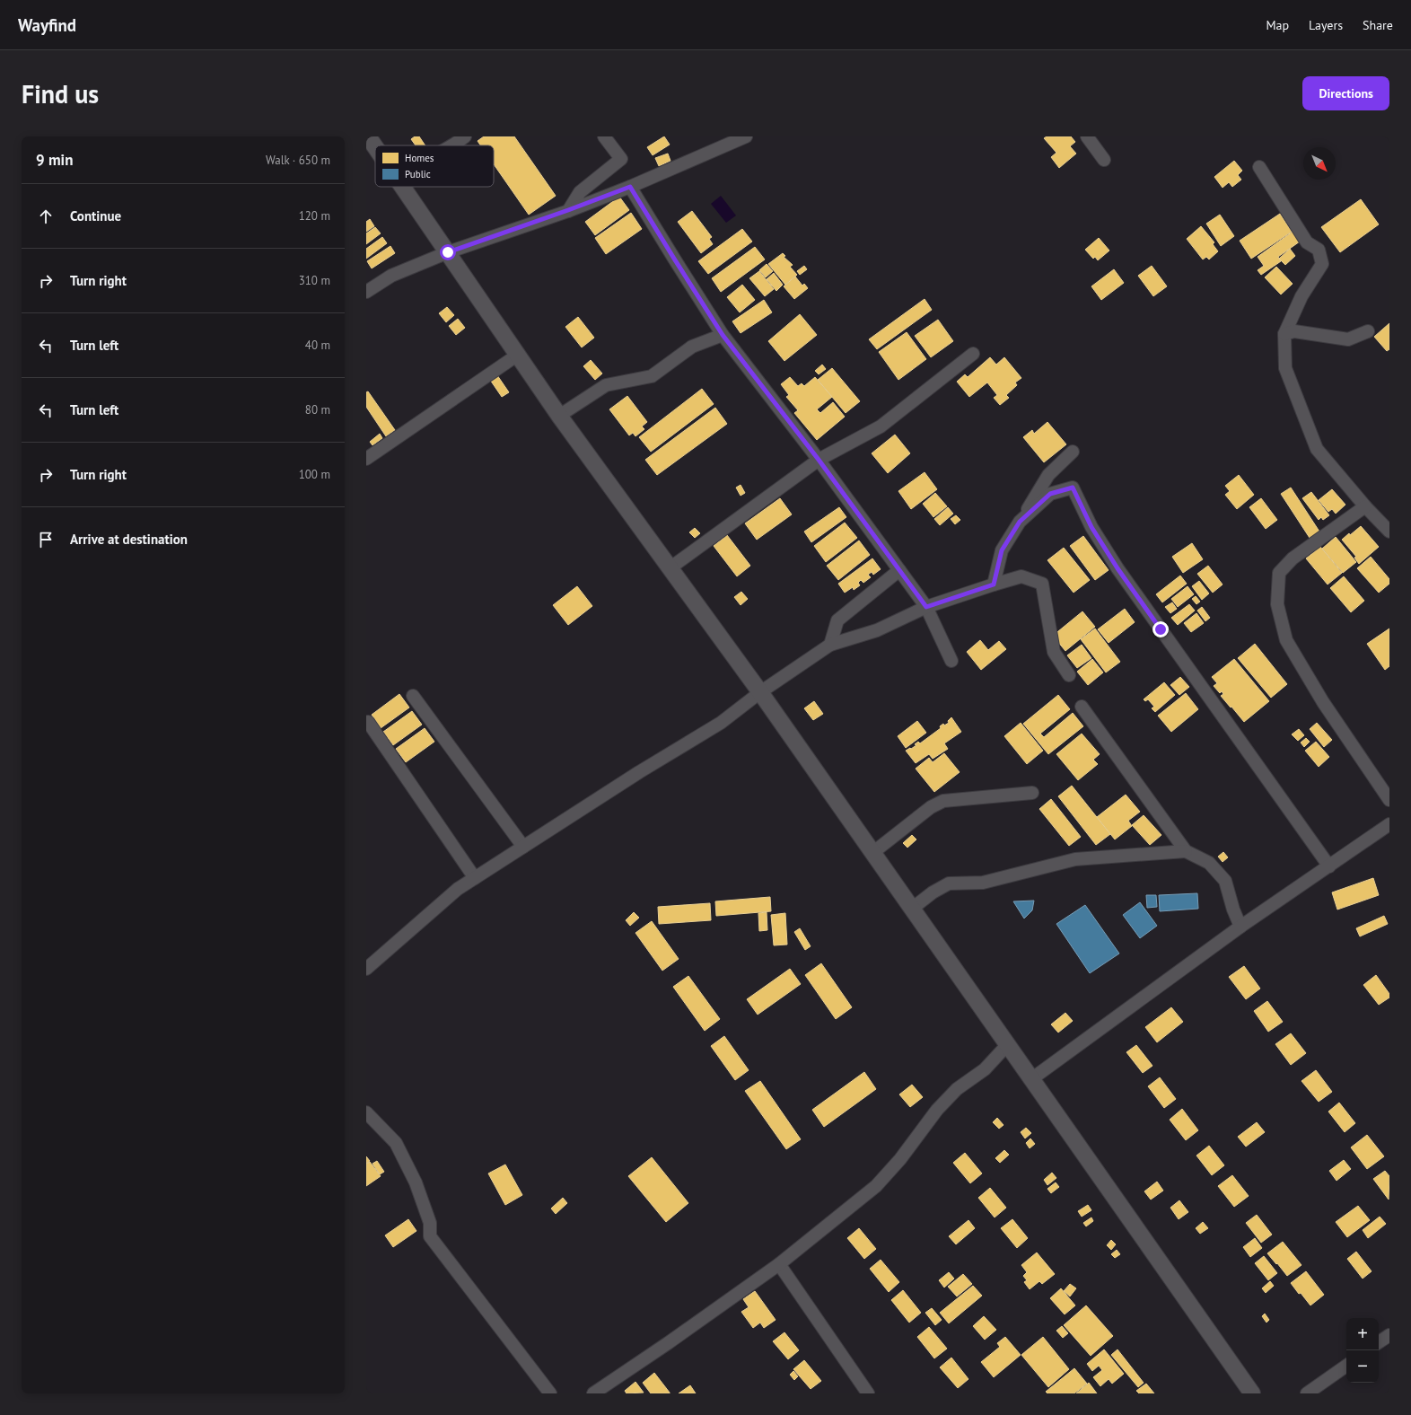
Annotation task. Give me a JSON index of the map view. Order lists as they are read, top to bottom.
{
  "legend": ["Homes", "Public"],
  "north": "bottom right",
  "page": {
    "header": "Wayfind",
    "nav": ["Map", "Layers", "Share"],
    "buttons": "Directions",
    "title": "Find us",
    "heading": ["9 min", "Walk · 650 m"],
    "list": [
      ["Continue", "120 m"],
      ["Turn right", "310 m"],
      ["Turn left", "40 m"],
      ["Turn left", "80 m"],
      ["Turn right", "100 m"],
      "Arrive at destination"
    ],
    "map_buttons": ["+", "−"]
  }
}
